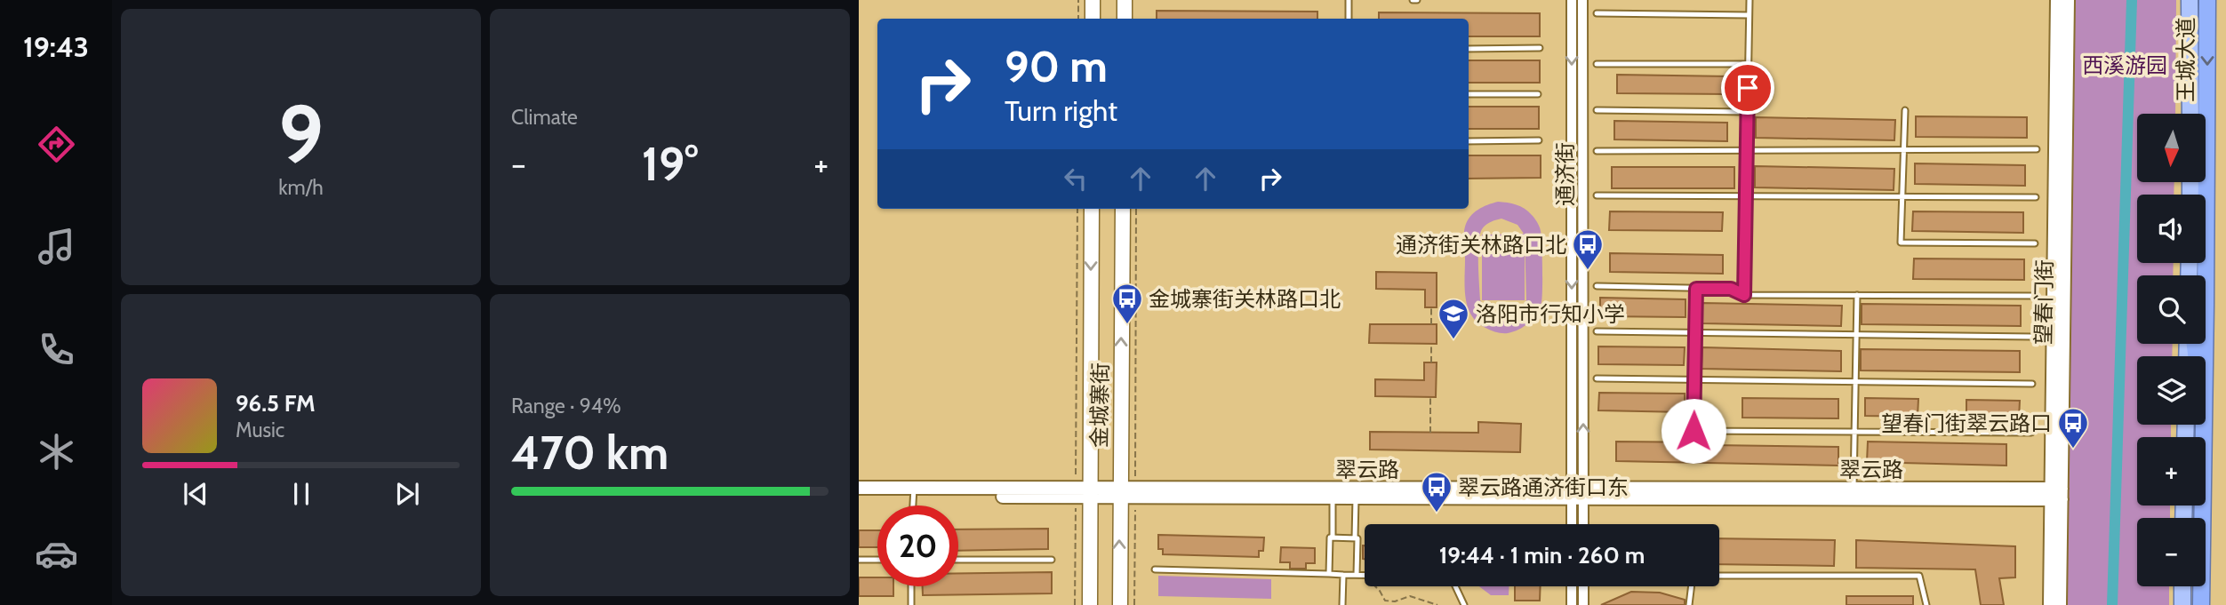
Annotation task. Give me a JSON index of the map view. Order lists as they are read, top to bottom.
{
  "streets": {
    "highway": ["王城大道"],
    "main road": ["金城寨街"],
    "street": ["通济街", "望春门街", "翠云路"]
  },
  "crossings": [
    ["通济街", "翠云路"],
    ["望春门街", "翠云路"],
    ["金城寨街", "翠云路"]
  ],
  "one_way": ["王城大道"],
  "parks": ["西溪游园"],
  "places": {
    "bus stop": [
      "通济街关林路口北",
      "金城寨街关林路口北",
      "望春门街翠云路口",
      "翠云路通济街口东"
    ],
    "school or university": ["洛阳市行知小学"]
  },
  "north": "bottom",
  "page": {
    "tabs": "19:43",
    "tile": [
      ["9", "km/h"],
      "Climate",
      ["Range · 94%", "470 km"]
    ],
    "turn": ["90 m", "Turn right"],
    "map_buttons": ["+", "−"],
    "heat": ["−", "19°", "+"],
    "song": ["96.5 FM", "Music"],
    "limit": "20",
    "trip": "19:44 · 1 min · 260 m"
  }
}
